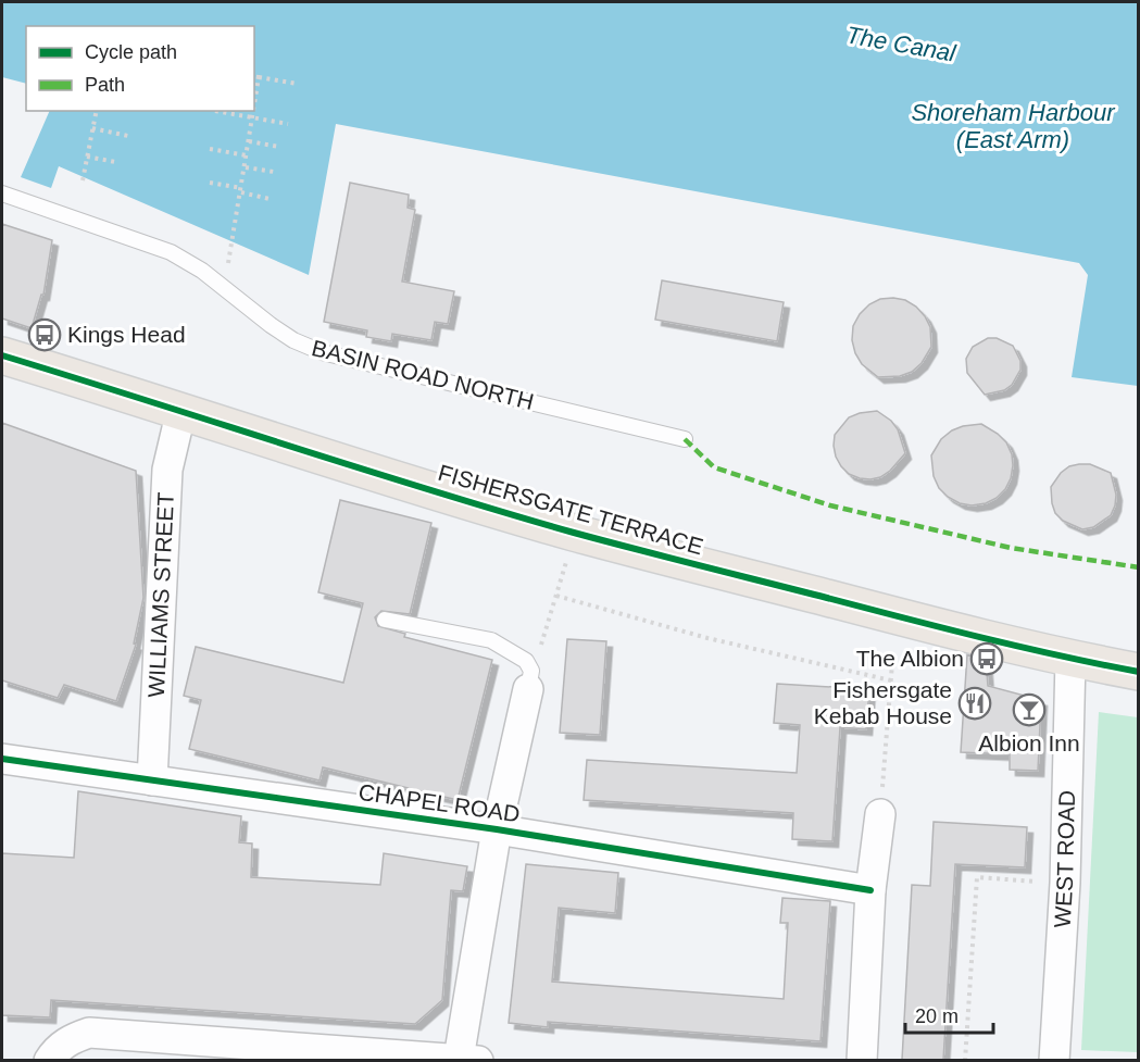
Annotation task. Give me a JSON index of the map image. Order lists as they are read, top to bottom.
{
  "streets": {
    "main road": ["FISHERSGATE TERRACE"],
    "street": ["WILLIAMS STREET", "CHAPEL ROAD", "WEST ROAD"],
    "lane": ["BASIN ROAD NORTH"]
  },
  "crossings": [
    ["FISHERSGATE TERRACE", "WILLIAMS STREET"],
    ["FISHERSGATE TERRACE", "WEST ROAD"],
    ["WILLIAMS STREET", "CHAPEL ROAD"]
  ],
  "water": ["The Canal", "Shoreham Harbour (East Arm)"],
  "places": {
    "bus stop": ["Kings Head", "The Albion"],
    "restaurant": ["Fishersgate Kebab House"],
    "bar": ["Albion Inn"]
  },
  "legend": ["Cycle path", "Path"],
  "scale_bar": "20 m"
}
